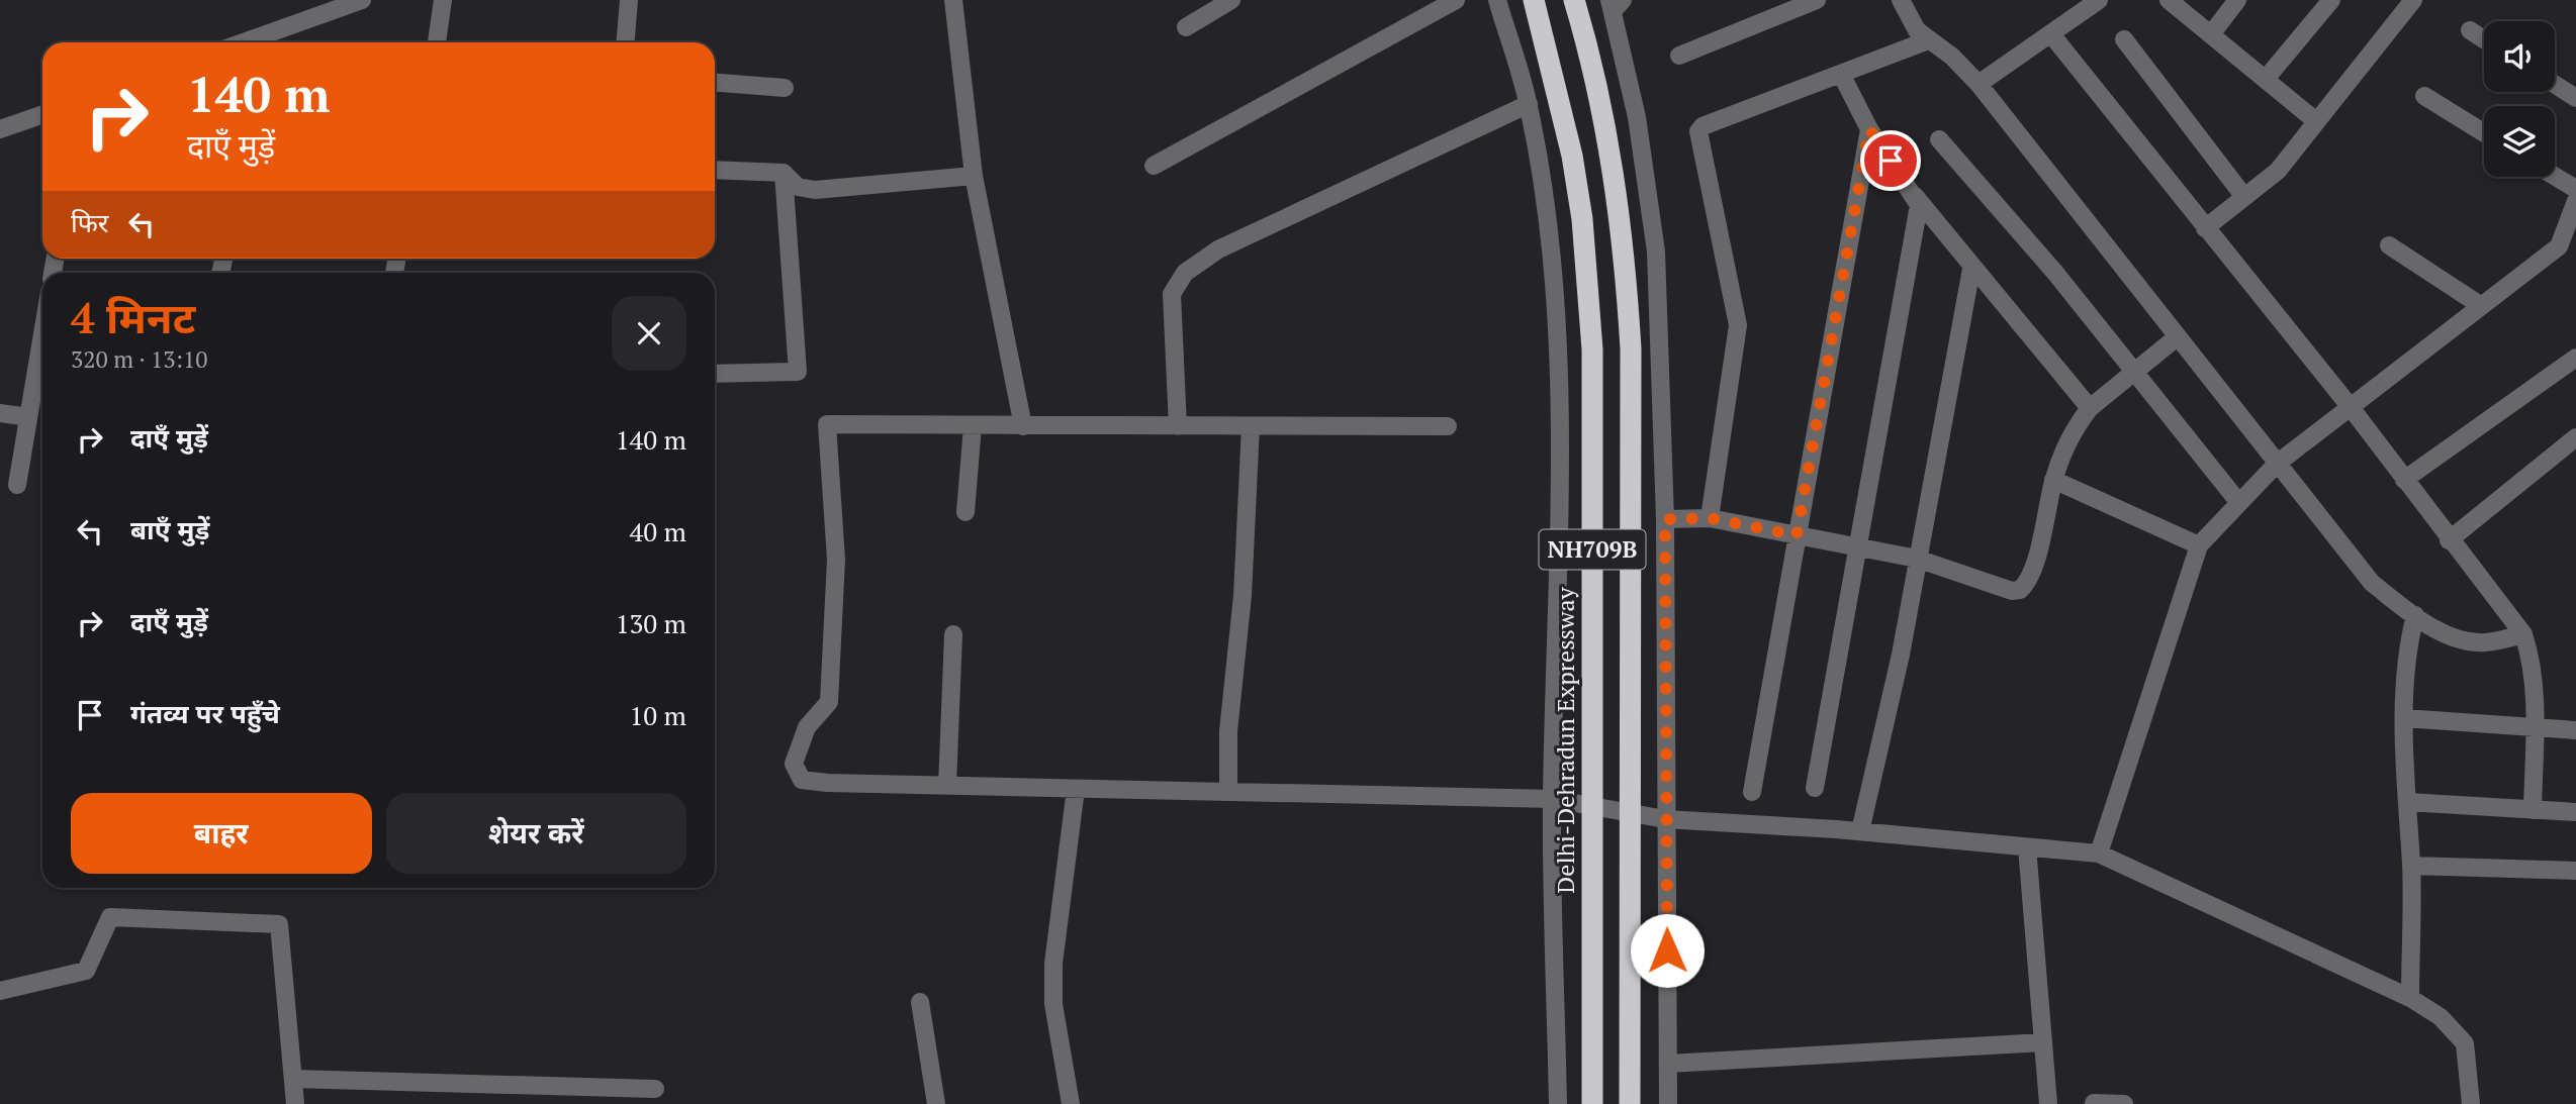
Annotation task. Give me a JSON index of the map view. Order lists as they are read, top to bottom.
{
  "streets": {
    "highway": ["NH709B", "Delhi-Dehradun Expressway"]
  },
  "page": {
    "turn": ["140 m", "दाएँ मुड़ें"],
    "then": "फिर",
    "heading": ["4 मिनट", "320 m · 13:10"],
    "list": [
      {
        "name": "दाएँ मुड़ें",
        "value": "140 m"
      },
      {
        "name": "बाएँ मुड़ें",
        "value": "40 m"
      },
      {
        "name": "दाएँ मुड़ें",
        "value": "130 m"
      },
      {
        "name": "गंतव्य पर पहुँचे",
        "value": "10 m"
      }
    ],
    "buttons": ["बाहर", "शेयर करें"]
  }
}
